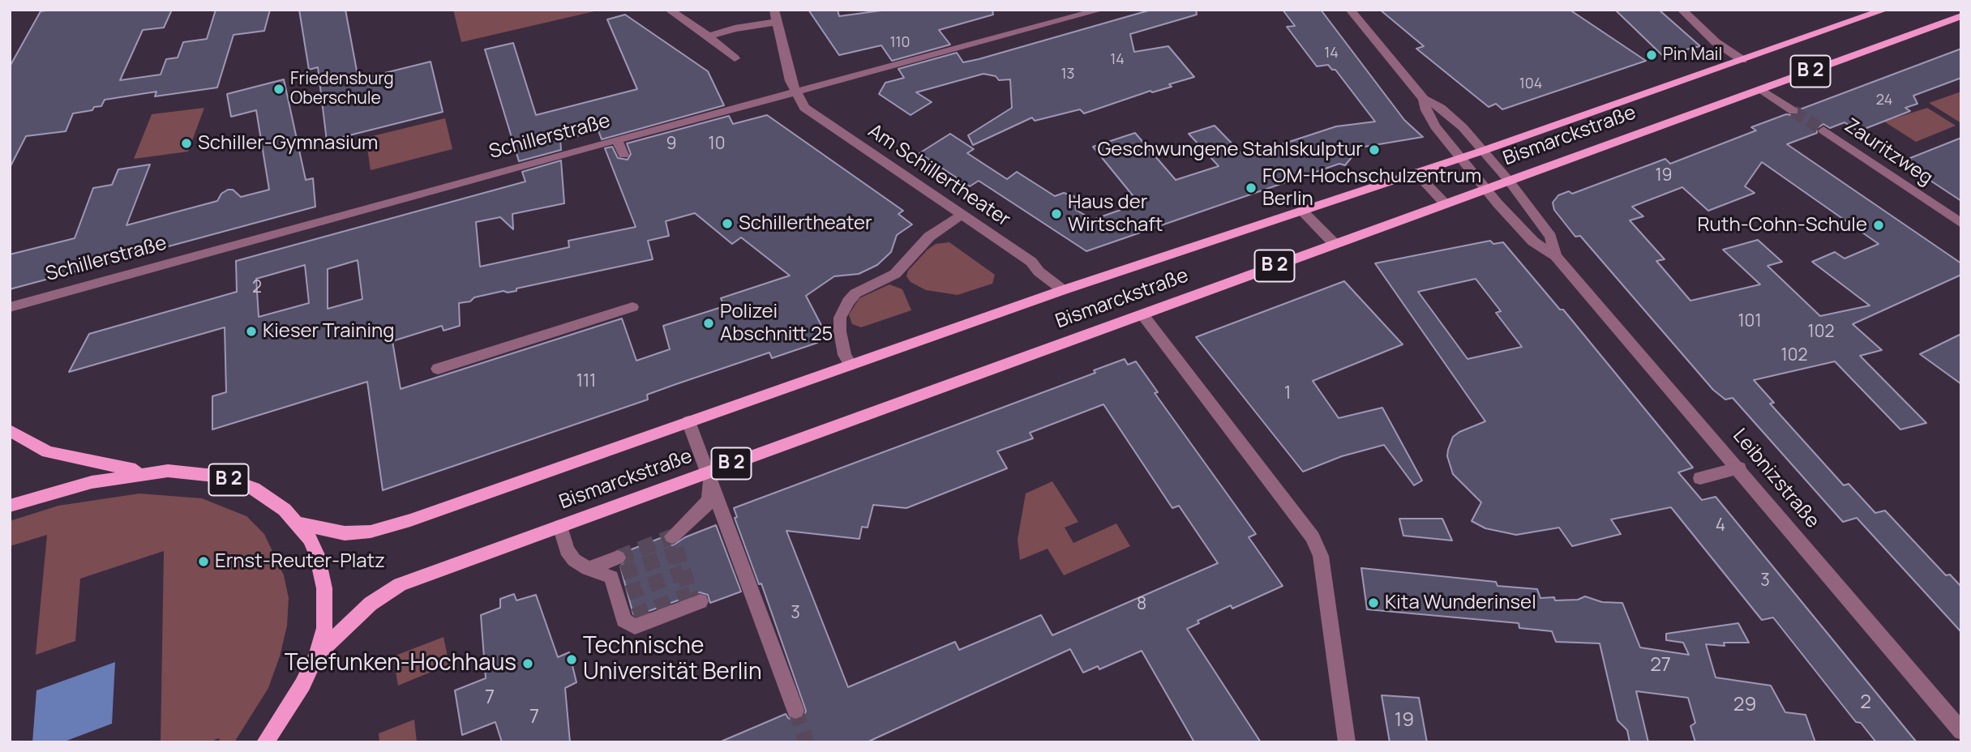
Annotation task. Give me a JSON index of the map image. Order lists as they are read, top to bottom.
{
  "streets": {
    "main road": ["B 2", "Bismarckstraße"],
    "street": [
      "Schillerstraße",
      "Zauritzweg",
      "Am Schillertheater",
      "Leibnizstraße"
    ]
  },
  "crossings": [
    ["B 2", "Bismarckstraße"],
    ["Bismarckstraße", "Am Schillertheater"],
    ["Bismarckstraße", "Leibnizstraße"],
    ["Schillerstraße", "Am Schillertheater"]
  ],
  "places": [
    "Pin Mail",
    "Friedensburg Oberschule",
    "Schiller-Gymnasium",
    "Geschwungene Stahlskulptur",
    "FOM-Hochschulzentrum Berlin",
    "Haus der Wirtschaft",
    "Schillertheater",
    "Ruth-Cohn-Schule",
    "Polizei Abschnitt 25",
    "Kieser Training",
    "Ernst-Reuter-Platz",
    "Kita Wunderinsel",
    "Technische Universität Berlin",
    "Telefunken-Hochhaus"
  ],
  "house_numbers": [
    "110",
    "14",
    "14",
    "13",
    "104",
    "24",
    "9",
    "10",
    "19",
    "2",
    "101",
    "102",
    "102",
    "111",
    "1",
    "4",
    "3",
    "8",
    "3",
    "27",
    "7",
    "2",
    "29",
    "7",
    "19"
  ]
}
